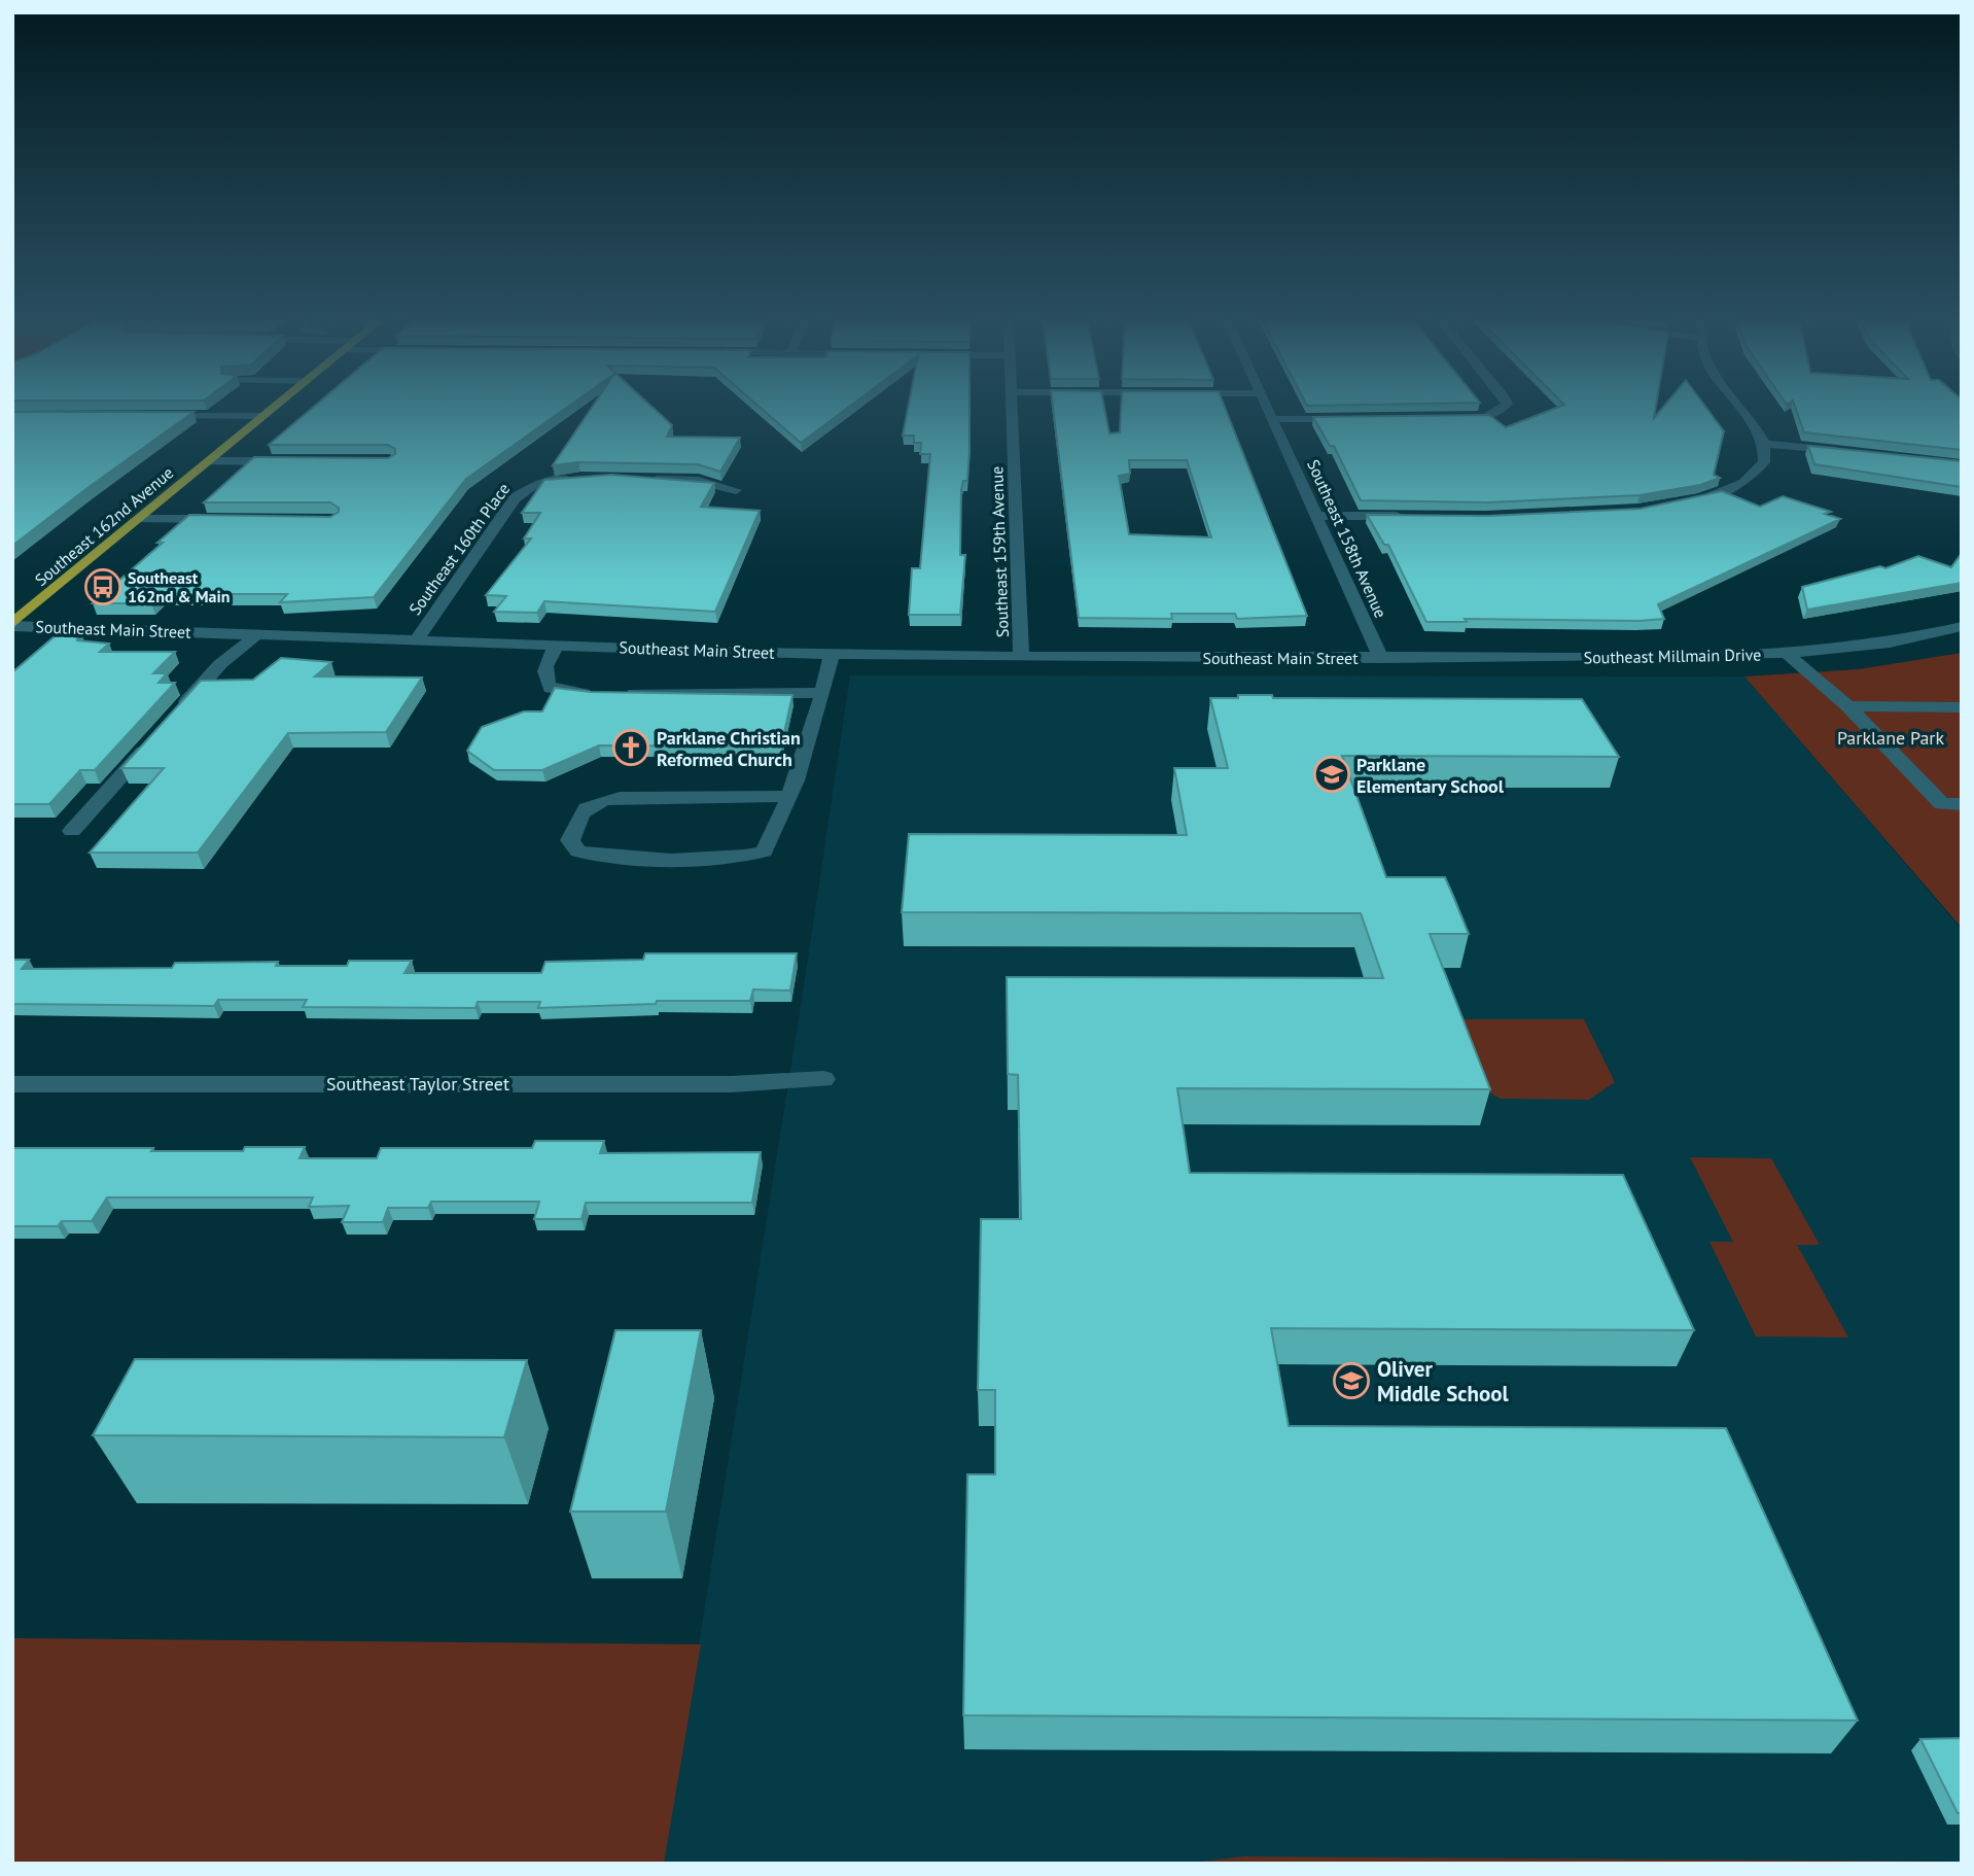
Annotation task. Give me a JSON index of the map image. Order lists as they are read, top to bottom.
{
  "streets": {
    "main road": ["Southeast 162nd Avenue"],
    "street": [
      "Southeast 158th Avenue",
      "Southeast 160th Place",
      "Southeast 159th Avenue",
      "Southeast Main Street",
      "Southeast Millmain Drive",
      "Southeast Taylor Street"
    ]
  },
  "crossings": [
    ["Southeast 162nd Avenue", "Southeast Main Street"],
    ["Southeast 158th Avenue", "Southeast Main Street"],
    ["Southeast 158th Avenue", "Southeast Millmain Drive"],
    ["Southeast 160th Place", "Southeast Main Street"],
    ["Southeast 159th Avenue", "Southeast Main Street"],
    ["Southeast Main Street", "Southeast Millmain Drive"]
  ],
  "parks": ["Parklane Park"],
  "places": {
    "bus stop": ["Southeast 162nd & Main"],
    "church": ["Parklane Christian Reformed Church"],
    "school or university": ["Parklane Elementary School", "Oliver Middle School"]
  }
}
